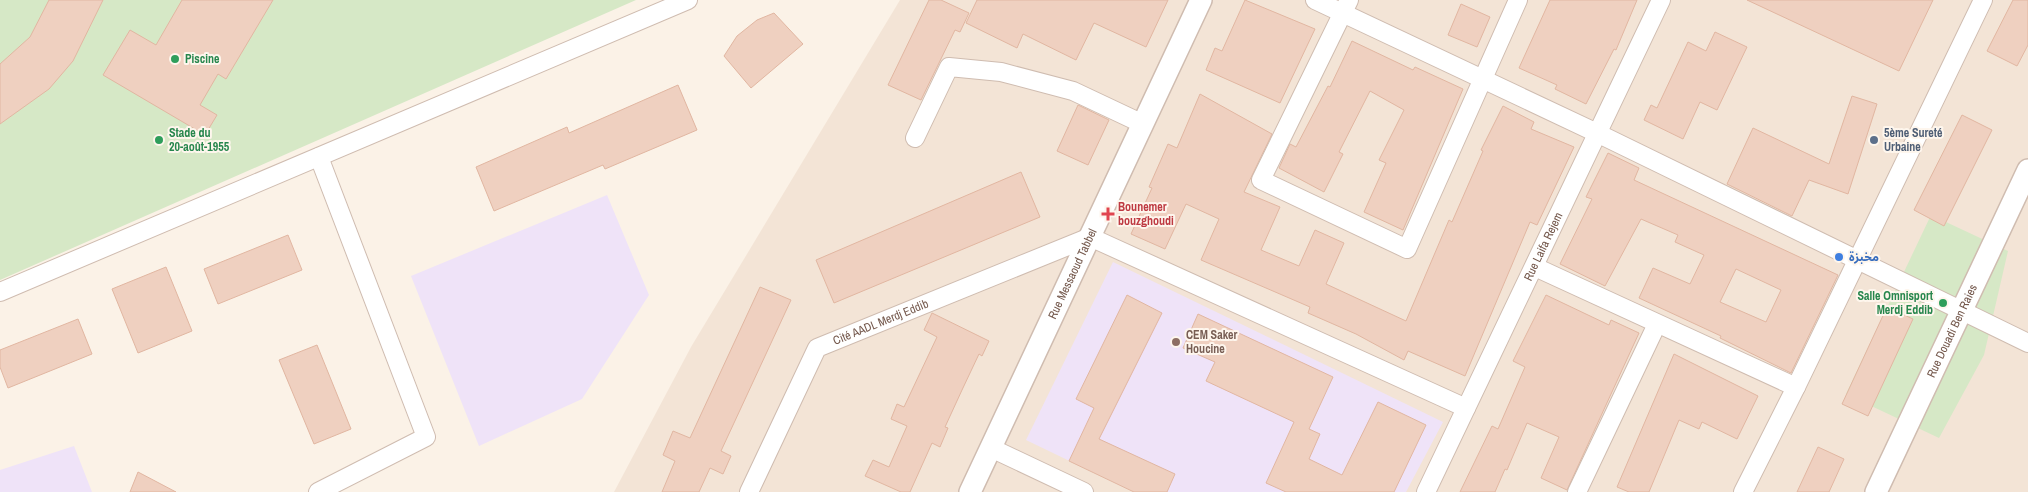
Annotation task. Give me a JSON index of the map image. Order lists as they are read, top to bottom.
{
  "streets": {
    "street": [
      "Rue Laifa Rejem",
      "Rue Messaoud Tabbel",
      "Cité AADL Merdj Eddib",
      "Rue Douadi Ben Raies"
    ]
  },
  "crossings": [
    ["Rue Messaoud Tabbel", "Cité AADL Merdj Eddib"]
  ],
  "places": {
    "other": [
      "Piscine",
      "Stade du 20-août-1955",
      "5ème Sureté Urbaine",
      "مخبزة",
      "Salle Omnisport Merdj Eddib",
      "CEM Saker Houcine"
    ],
    "health": ["Bounemer bouzghoudi"]
  }
}
